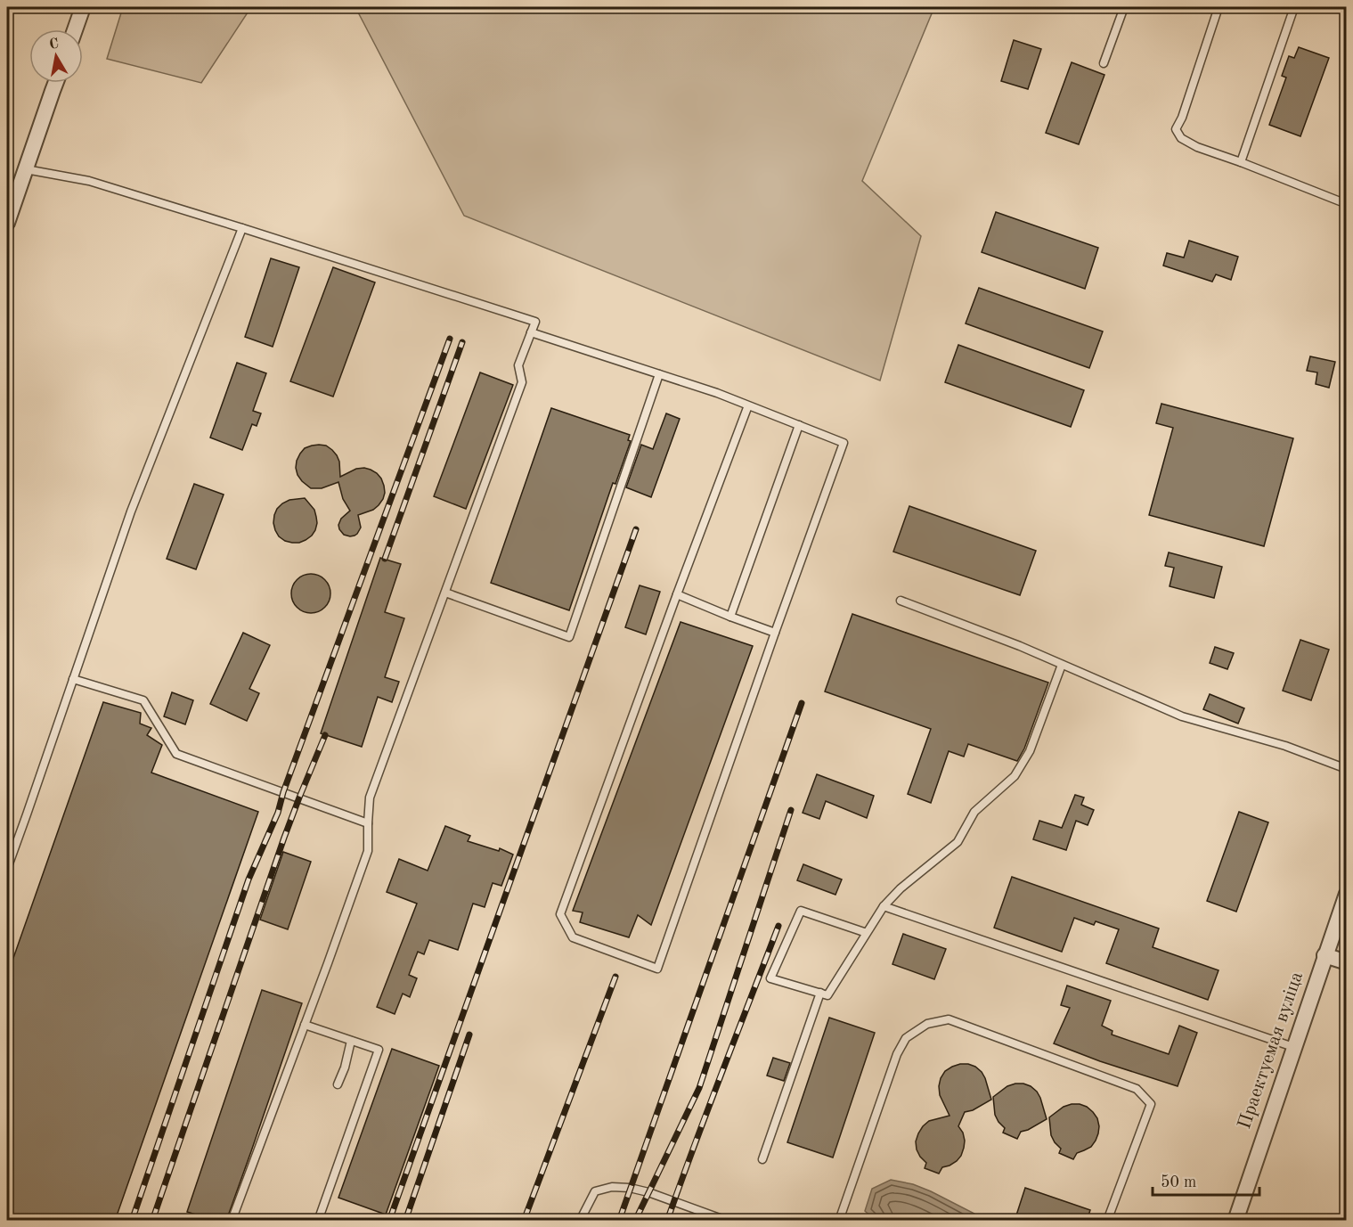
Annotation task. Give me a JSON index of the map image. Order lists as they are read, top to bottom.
{
  "streets": {
    "street": ["Праектуемая вуліца"]
  },
  "scale_bar": "50 m",
  "north": "top"
}
